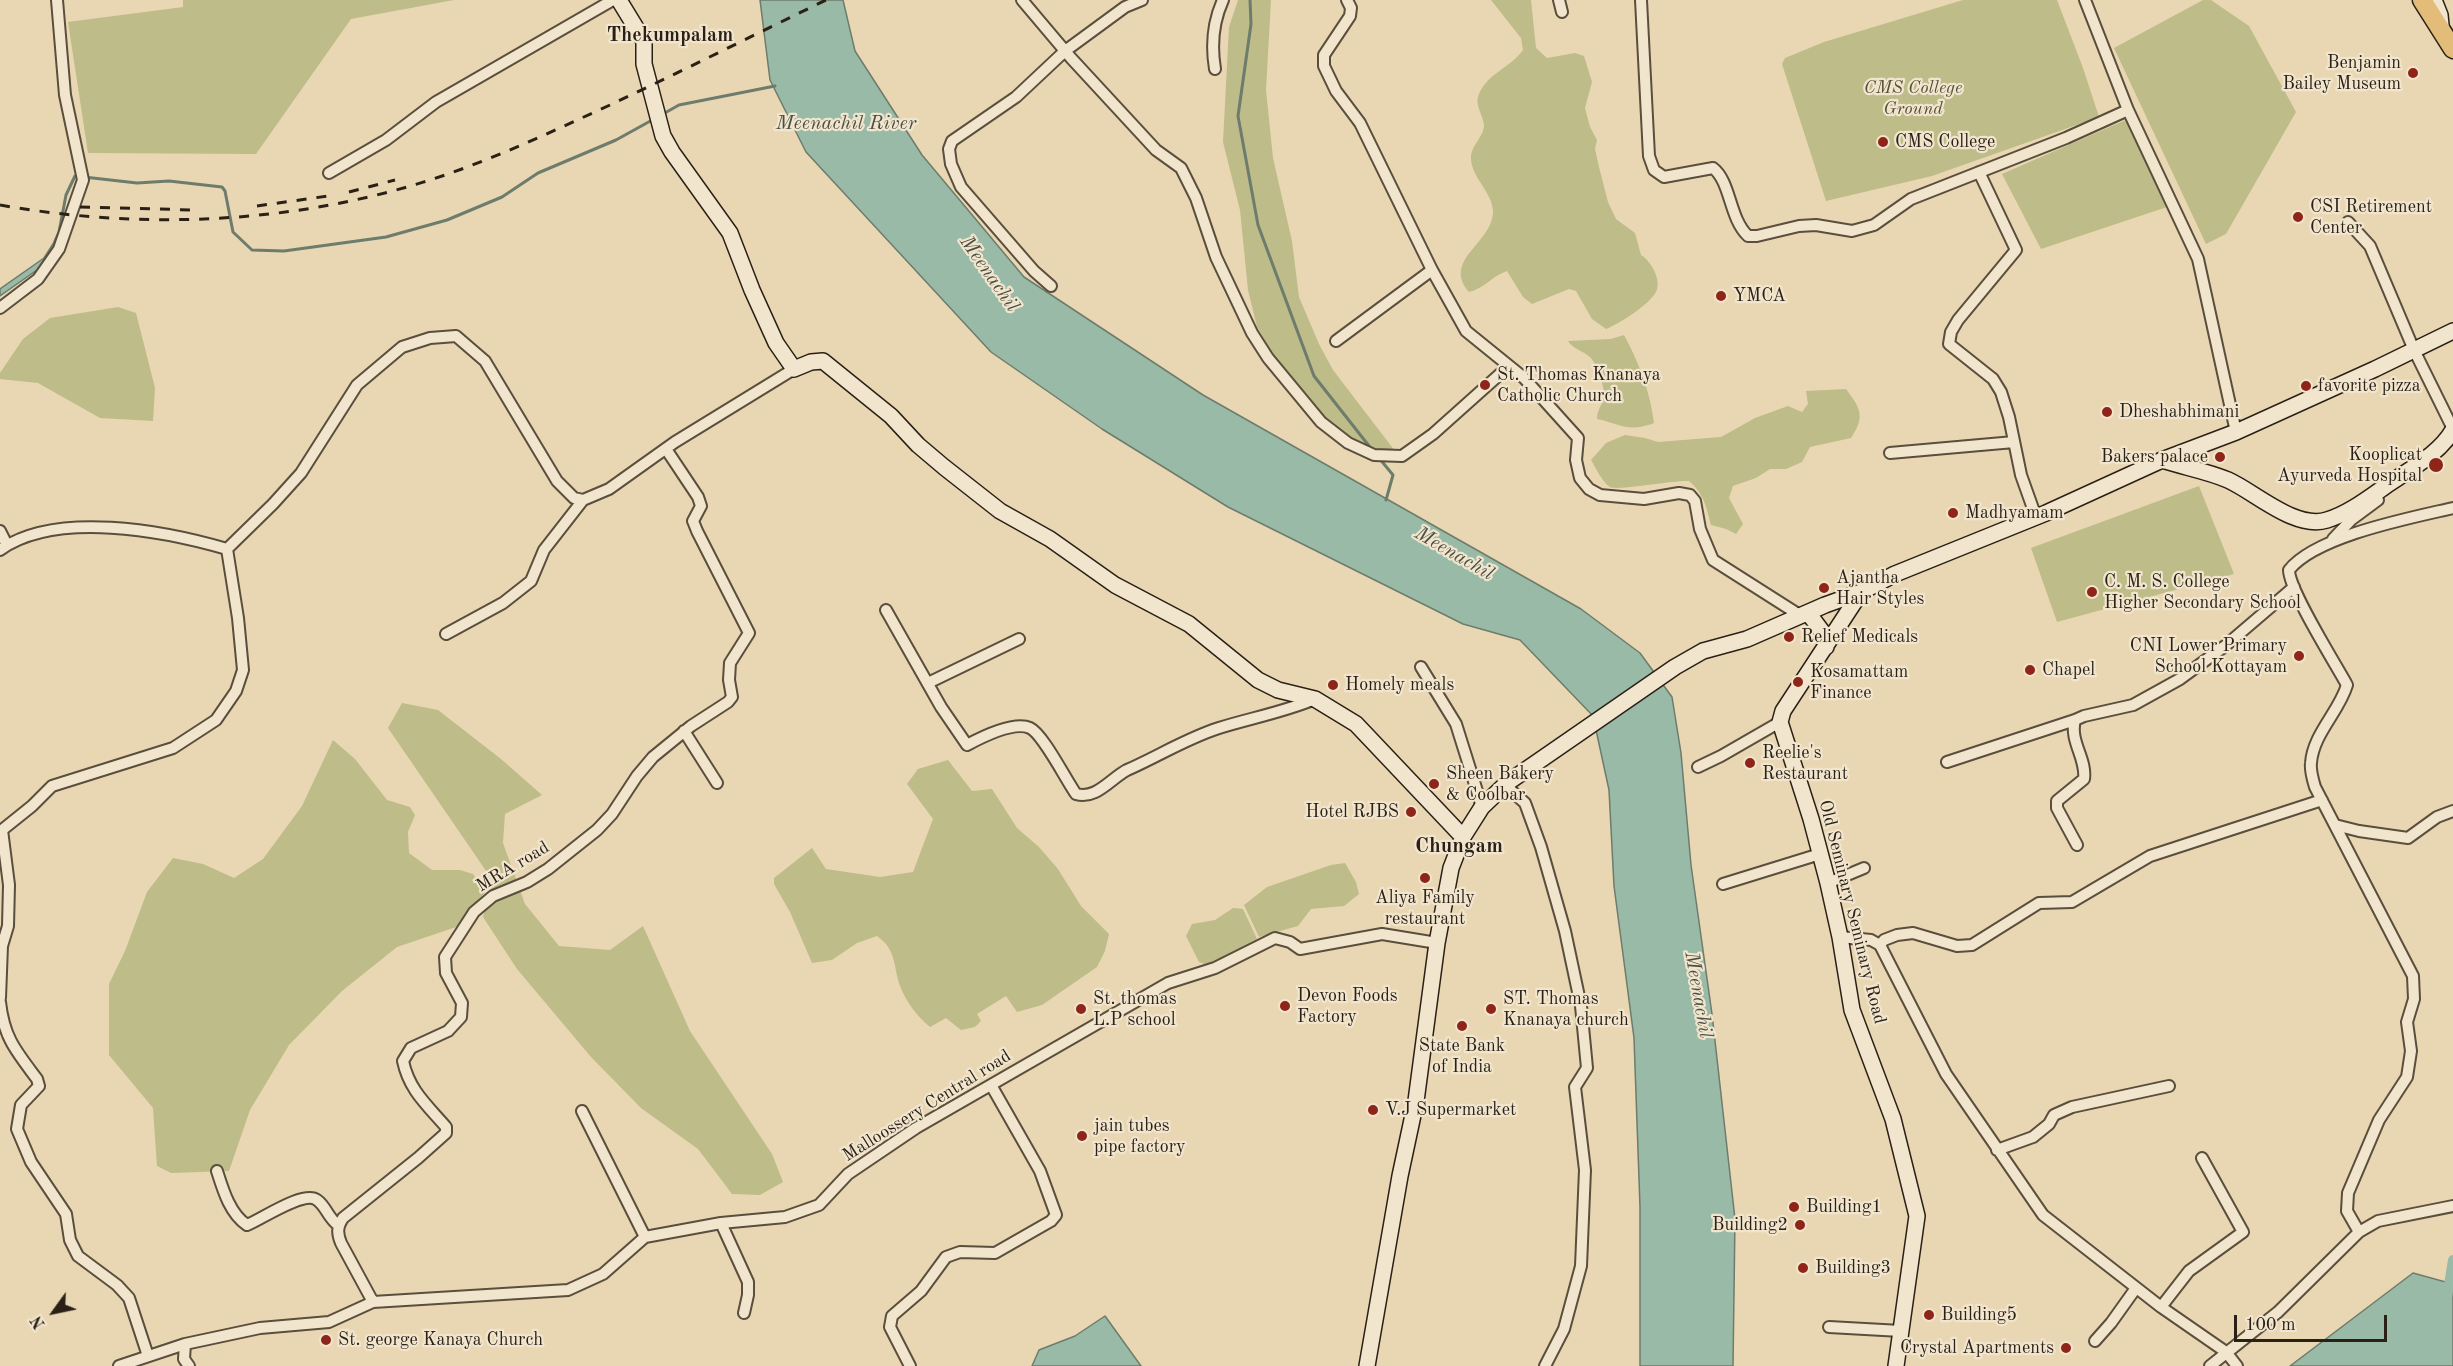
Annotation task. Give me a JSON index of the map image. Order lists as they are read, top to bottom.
{
  "streets": {
    "main road": ["Old Seminary Seminary Road"],
    "street": ["MRA road", "Malloossery Central road"]
  },
  "districts": ["Thekumpalam", "Chungam"],
  "water": ["Meenachil River", "Meenachil"],
  "parks": ["CMS College Ground"],
  "places": [
    "Benjamin Bailey Museum",
    "CMS College",
    "CSI Retirement Center",
    "YMCA",
    "St. Thomas Knanaya Catholic Church",
    "favorite pizza",
    "Dheshabhimani",
    "Bakers palace",
    "Kooplicat Ayurveda Hospital",
    "Madhyamam",
    "Ajantha Hair Styles",
    "C. M. S. College Higher Secondary School",
    "Relief Medicals",
    "CNI Lower Primary School Kottayam",
    "Chapel",
    "Kosamattam Finance",
    "Homely meals",
    "Reelie's Restaurant",
    "Sheen Bakery & Coolbar",
    "Hotel RJBS",
    "Aliya Family restaurant",
    "Devon Foods Factory",
    "St. thomas L.P school",
    "ST. Thomas Knanaya church",
    "State Bank of India",
    "V.J Supermarket",
    "jain tubes pipe factory",
    "Building1",
    "Building2",
    "Building3",
    "Building5",
    "St. george Kanaya Church",
    "Crystal Apartments"
  ],
  "scale_bar": "100 m",
  "north": "bottom left"
}
